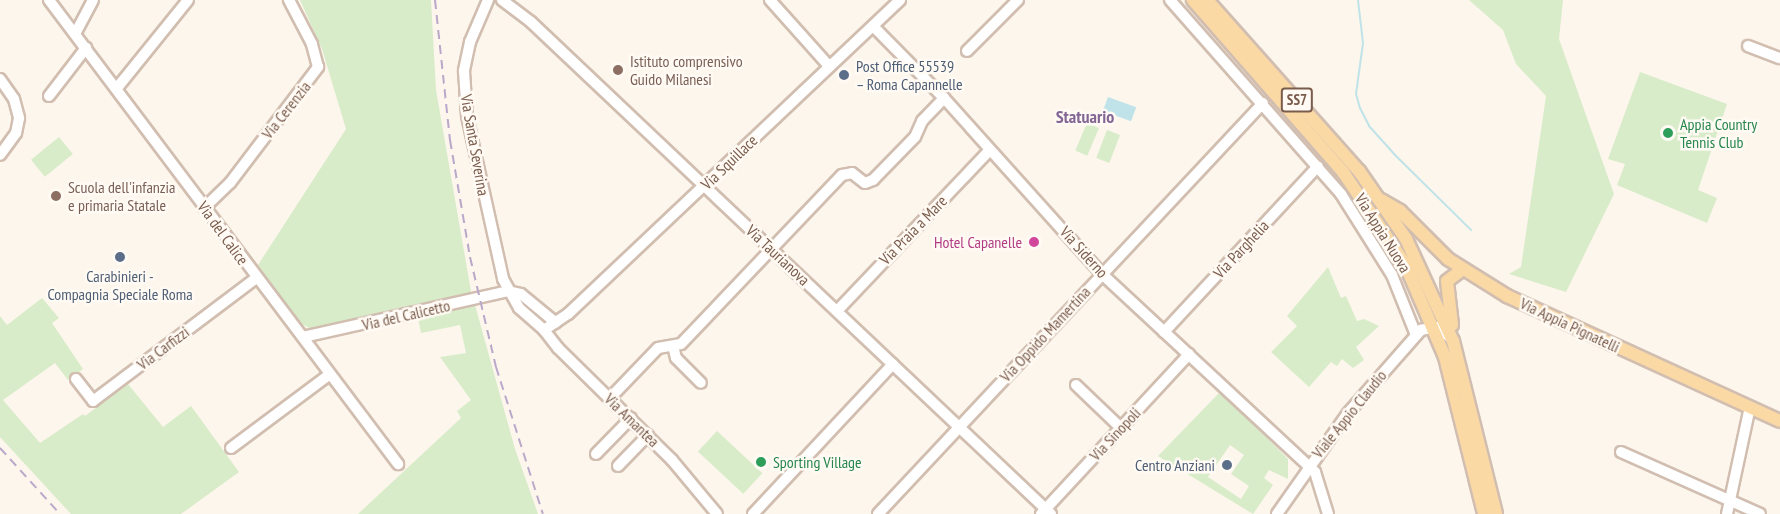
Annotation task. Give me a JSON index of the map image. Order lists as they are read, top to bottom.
{
  "streets": {
    "main road": ["SS7", "Via Appia Nuova", "Via Appia Pignatelli"],
    "street": [
      "Via Cerenzia",
      "Via Santa Severina",
      "Via Squillace",
      "Via Praia a Mare",
      "Via del Calice",
      "Via Parghelia",
      "Via Siderno",
      "Via Taurianova",
      "Via del Calicetto",
      "Via Oppido Mamertina",
      "Via Carfizzi",
      "Viale Appio Claudio",
      "Via Amantea",
      "Via Sinopoli"
    ]
  },
  "crossings": [
    ["Via Cerenzia", "Via del Calice"],
    ["Via Santa Severina", "Via del Calicetto"],
    ["Via Santa Severina", "Via Amantea"],
    ["Via Squillace", "Via Siderno"],
    ["Via Squillace", "Via Taurianova"],
    ["Via Squillace", "Via Amantea"],
    ["Via Praia a Mare", "Via Siderno"],
    ["Via Praia a Mare", "Via Taurianova"],
    ["Via del Calice", "Via del Calicetto"],
    ["Via del Calice", "Via Carfizzi"],
    ["Via Appia Nuova", "Via Parghelia"],
    ["Via Appia Nuova", "Via Appia Pignatelli"],
    ["Via Appia Nuova", "Via Oppido Mamertina"],
    ["Via Appia Nuova", "Viale Appio Claudio"],
    ["Via Parghelia", "Via Siderno"],
    ["Via Siderno", "Via Oppido Mamertina"],
    ["Via Siderno", "Viale Appio Claudio"],
    ["Via Siderno", "Via Sinopoli"],
    ["Via Taurianova", "Via Oppido Mamertina"],
    ["Via Taurianova", "Via Sinopoli"],
    ["Via del Calicetto", "Via Amantea"]
  ],
  "districts": ["Statuario"],
  "places": [
    "Istituto comprensivo Guido Milanesi",
    "Post Office 55539 – Roma Capannelle",
    "Appia Country Tennis Club",
    "Scuola dell'infanzia e primaria Statale",
    "Hotel Capanelle",
    "Carabinieri - Compagnia Speciale Roma",
    "Sporting Village",
    "Centro Anziani"
  ]
}
